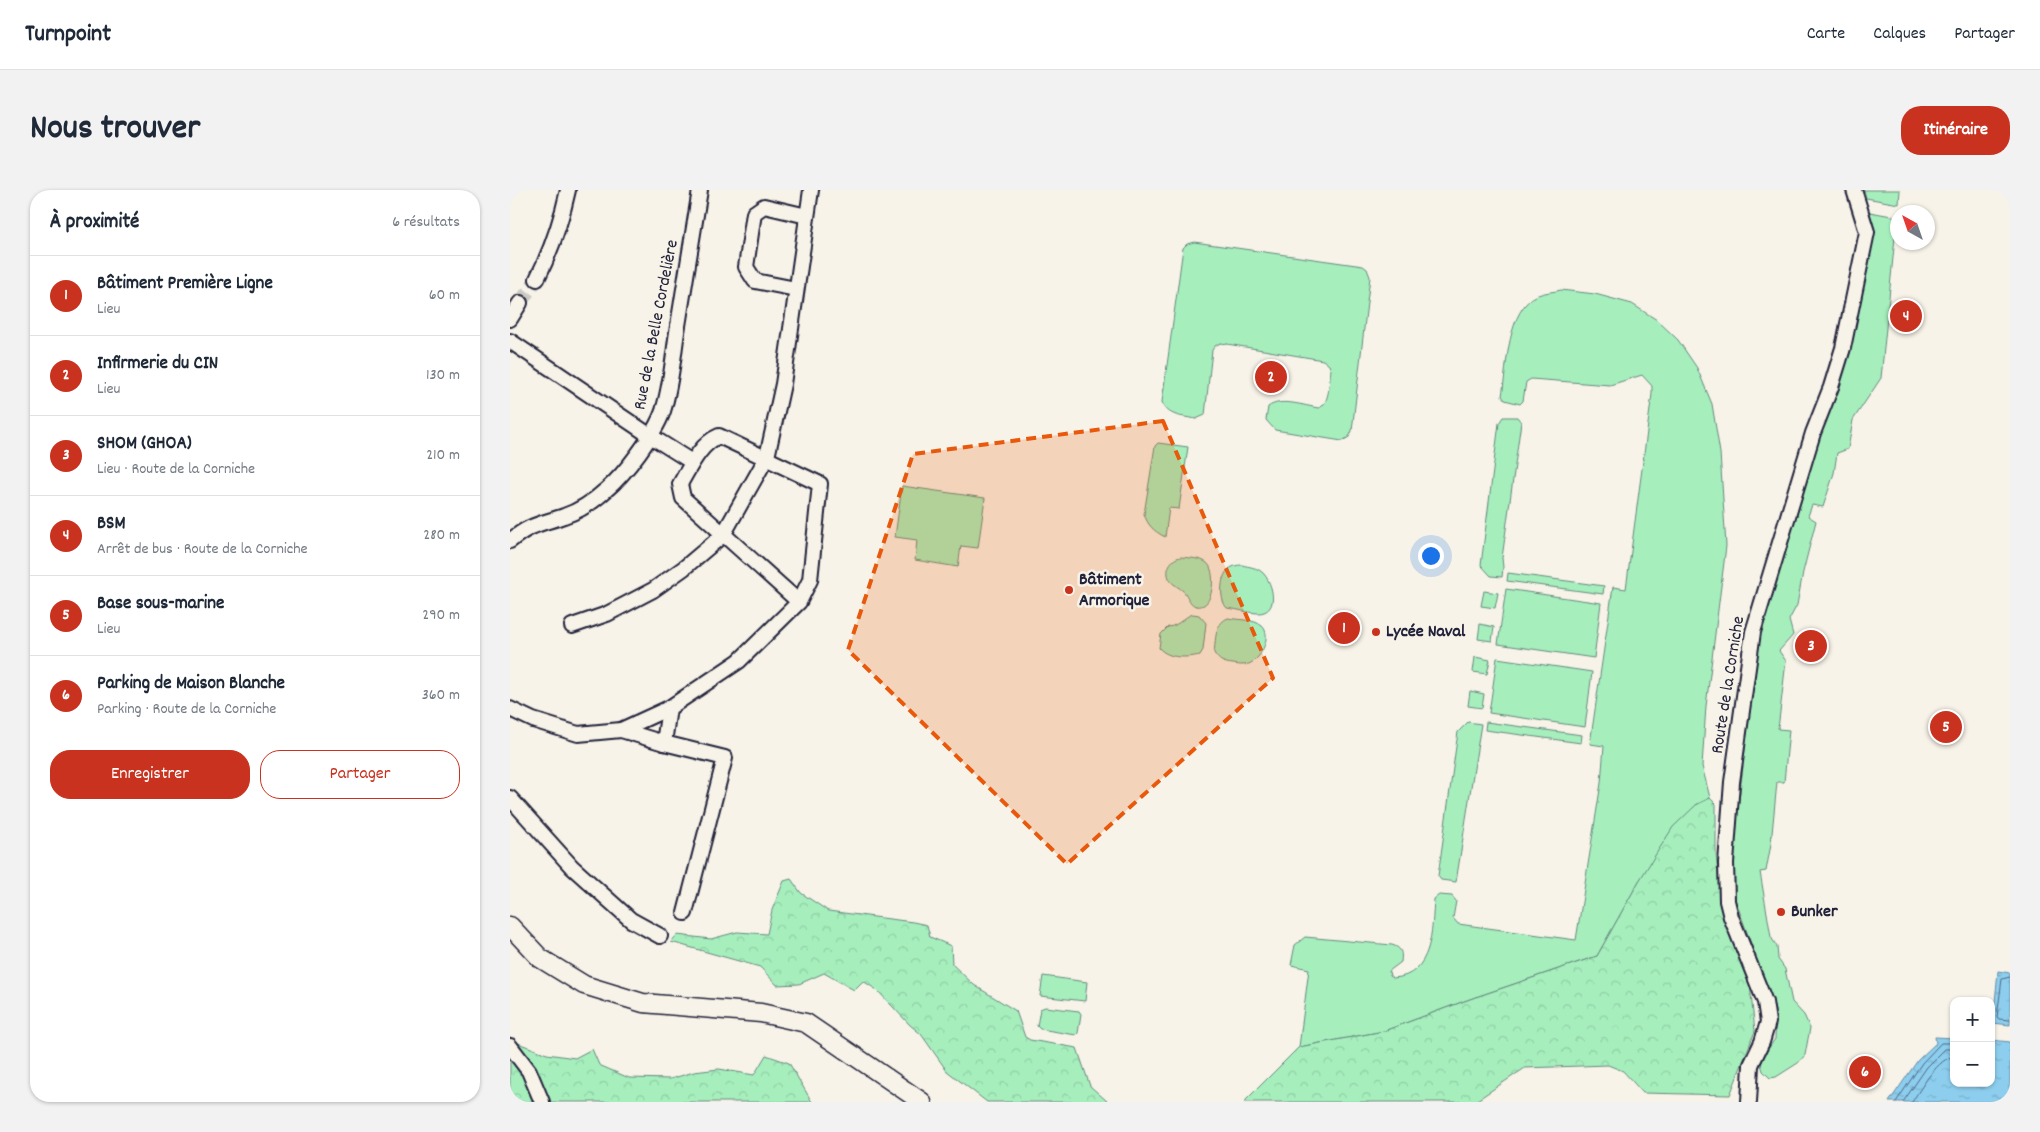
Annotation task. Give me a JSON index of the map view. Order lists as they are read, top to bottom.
{
  "streets": {
    "street": ["Rue de la Belle Cordelière", "Route de la Corniche"]
  },
  "places": ["Bâtiment Armorique", "Lycée Naval", "Bunker"],
  "north": "top left",
  "page": {
    "header": "Turnpoint",
    "nav": ["Carte", "Calques", "Partager"],
    "title": "Nous trouver",
    "buttons": [
      "Itinéraire",
      ["Enregistrer", "Partager"]
    ],
    "heading": ["À proximité", "6 résultats"],
    "list": [
      {
        "mark": "1",
        "name": "Bâtiment Première Ligne",
        "note": "Lieu",
        "value": "60 m"
      },
      {
        "mark": "2",
        "name": "Infirmerie du CIN",
        "note": "Lieu",
        "value": "130 m"
      },
      {
        "mark": "3",
        "name": "SHOM (GHOA)",
        "note": "Lieu · Route de la Corniche",
        "value": "210 m"
      },
      {
        "mark": "4",
        "name": "BSM",
        "note": "Arrêt de bus · Route de la Corniche",
        "value": "280 m"
      },
      {
        "mark": "5",
        "name": "Base sous-marine",
        "note": "Lieu",
        "value": "290 m"
      },
      {
        "mark": "6",
        "name": "Parking de Maison Blanche",
        "note": "Parking · Route de la Corniche",
        "value": "360 m"
      }
    ],
    "pins": [
      "4",
      "2",
      "1",
      "3",
      "5",
      "6"
    ],
    "map_buttons": ["+", "−"]
  }
}
